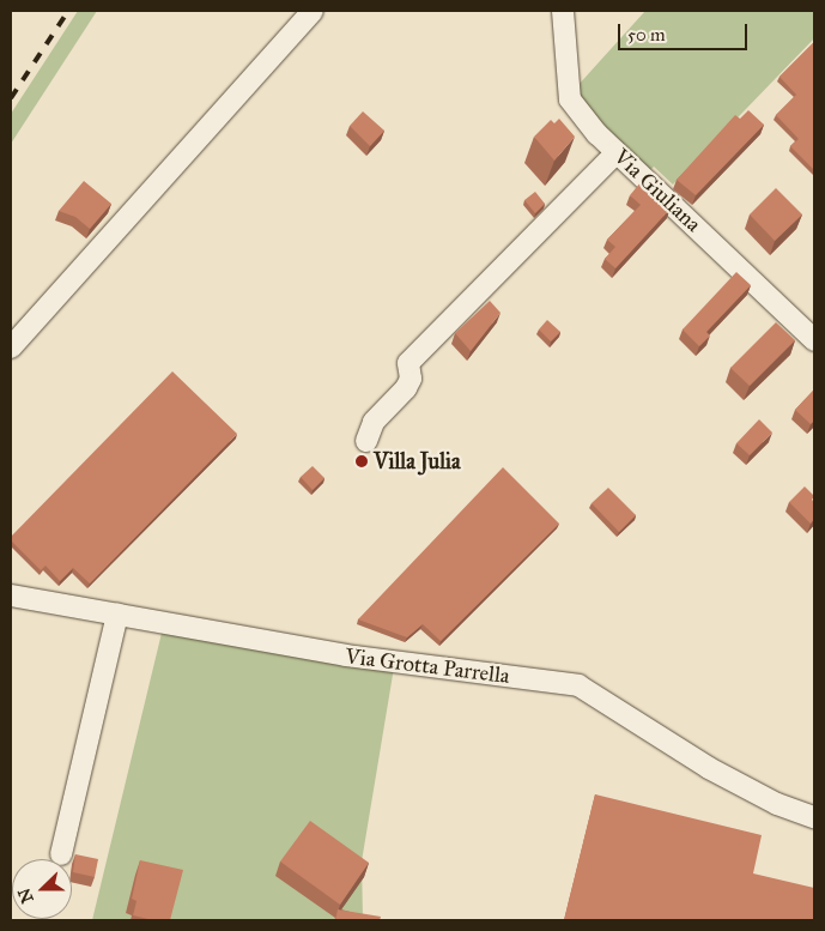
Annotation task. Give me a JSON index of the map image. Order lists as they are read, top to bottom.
{
  "streets": {
    "street": ["Via Giuliana", "Via Grotta Parrella"]
  },
  "places": ["Villa Julia"],
  "scale_bar": "50 m",
  "north": "left"
}
